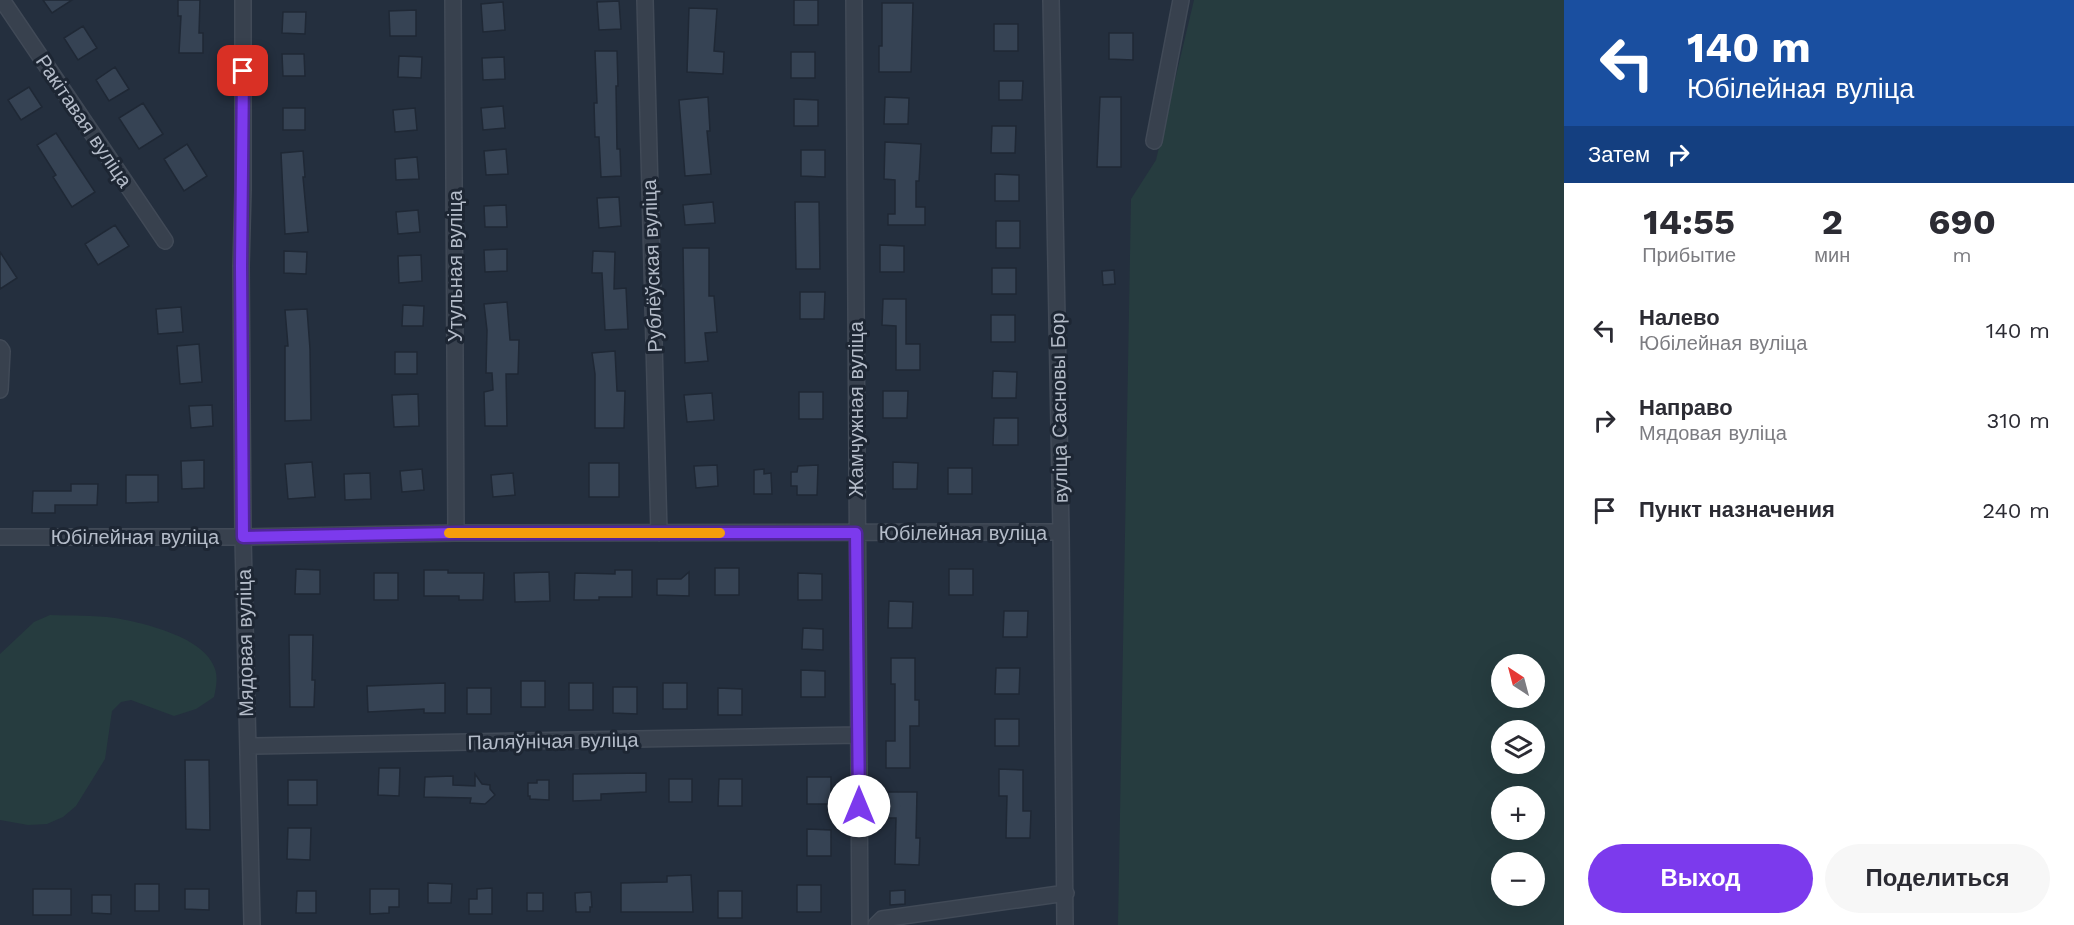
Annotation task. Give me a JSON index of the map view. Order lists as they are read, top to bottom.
{
  "streets": {
    "street": [
      "Ракітавая вуліца",
      "Утульная вуліца",
      "Рублёўская вуліца",
      "вуліца Сасновы Бор",
      "Жамчужная вуліца",
      "Юбілейная вуліца",
      "Мядовая вуліца",
      "Паляўнічая вуліца"
    ]
  },
  "crossings": [
    ["Утульная вуліца", "Юбілейная вуліца"],
    ["Рублёўская вуліца", "Юбілейная вуліца"],
    ["вуліца Сасновы Бор", "Юбілейная вуліца"],
    ["Жамчужная вуліца", "Юбілейная вуліца"],
    ["Жамчужная вуліца", "Паляўнічая вуліца"],
    ["Юбілейная вуліца", "Мядовая вуліца"],
    ["Мядовая вуліца", "Паляўнічая вуліца"]
  ],
  "north": "top left",
  "page": {
    "turn": ["140 m", "Юбілейная вуліца"],
    "then": "Затем",
    "eta": [
      "14:55",
      "Прибытие",
      "2",
      "мин",
      "690",
      "m"
    ],
    "list": [
      {
        "name": "Налево",
        "note": "Юбілейная вуліца",
        "value": "140 m"
      },
      {
        "name": "Направо",
        "note": "Мядовая вуліца",
        "value": "310 m"
      },
      {
        "name": "Пункт назначения",
        "value": "240 m"
      }
    ],
    "map_buttons": ["+", "−"],
    "buttons": ["Выход", "Поделиться"]
  }
}
